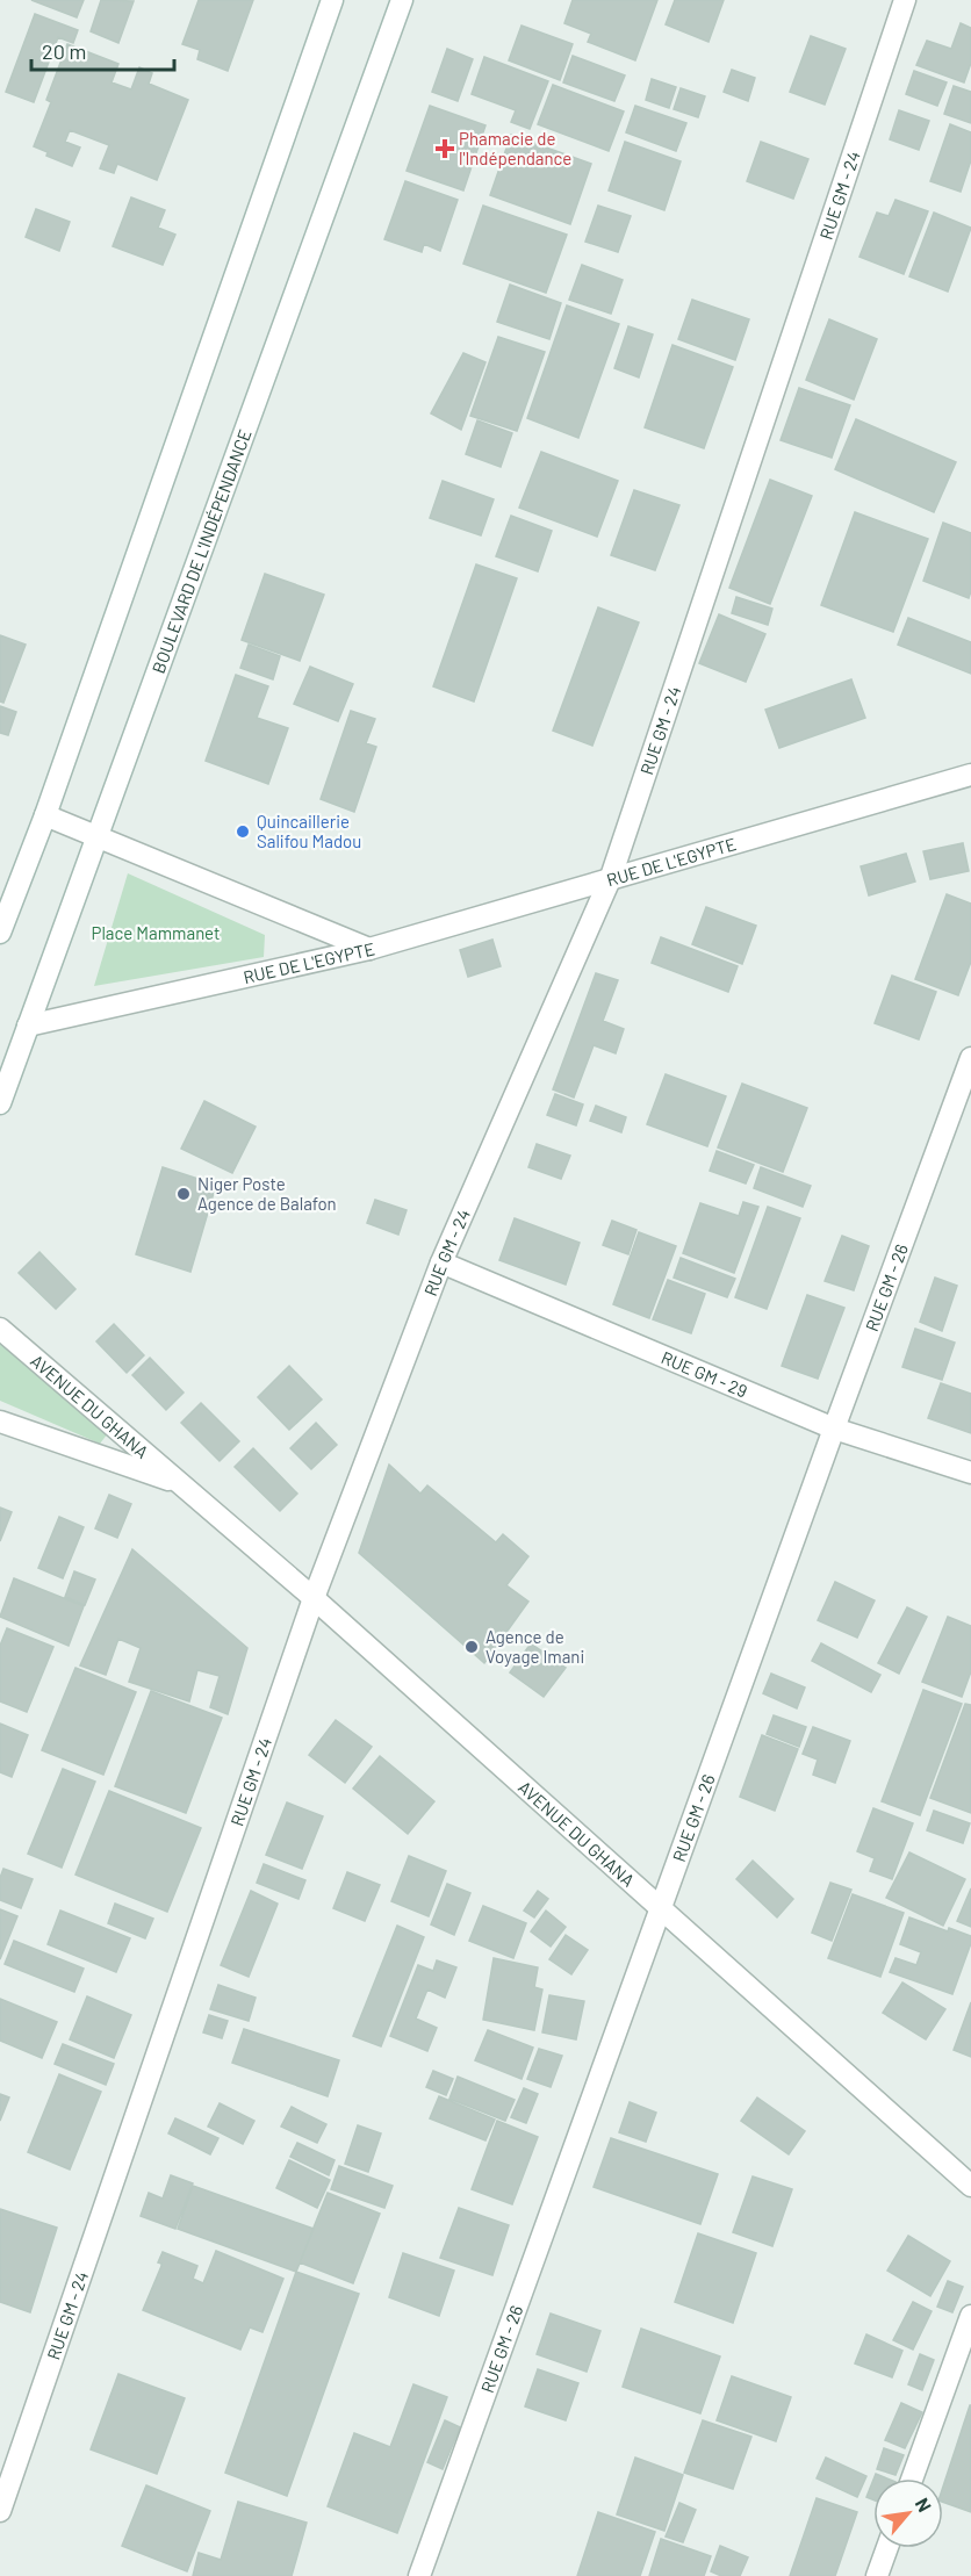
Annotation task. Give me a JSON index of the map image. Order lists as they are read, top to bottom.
{
  "streets": {
    "street": [
      "RUE GM - 24",
      "BOULEVARD DE L'INDÉPENDANCE",
      "RUE DE L'EGYPTE",
      "RUE GM - 26",
      "RUE GM - 29",
      "AVENUE DU GHANA"
    ]
  },
  "crossings": [
    ["RUE GM - 24", "RUE DE L'EGYPTE"],
    ["RUE GM - 24", "RUE GM - 29"],
    ["RUE GM - 24", "AVENUE DU GHANA"],
    ["BOULEVARD DE L'INDÉPENDANCE", "RUE DE L'EGYPTE"],
    ["RUE GM - 26", "RUE GM - 29"],
    ["RUE GM - 26", "AVENUE DU GHANA"]
  ],
  "parks": ["Place Mammanet"],
  "places": {
    "health": ["Phamacie de l'Indépendance"],
    "other": ["Quincaillerie Salifou Madou", "Niger Poste Agence de Balafon", "Agence de Voyage Imani"]
  },
  "scale_bar": "20 m",
  "north": "top right"
}
